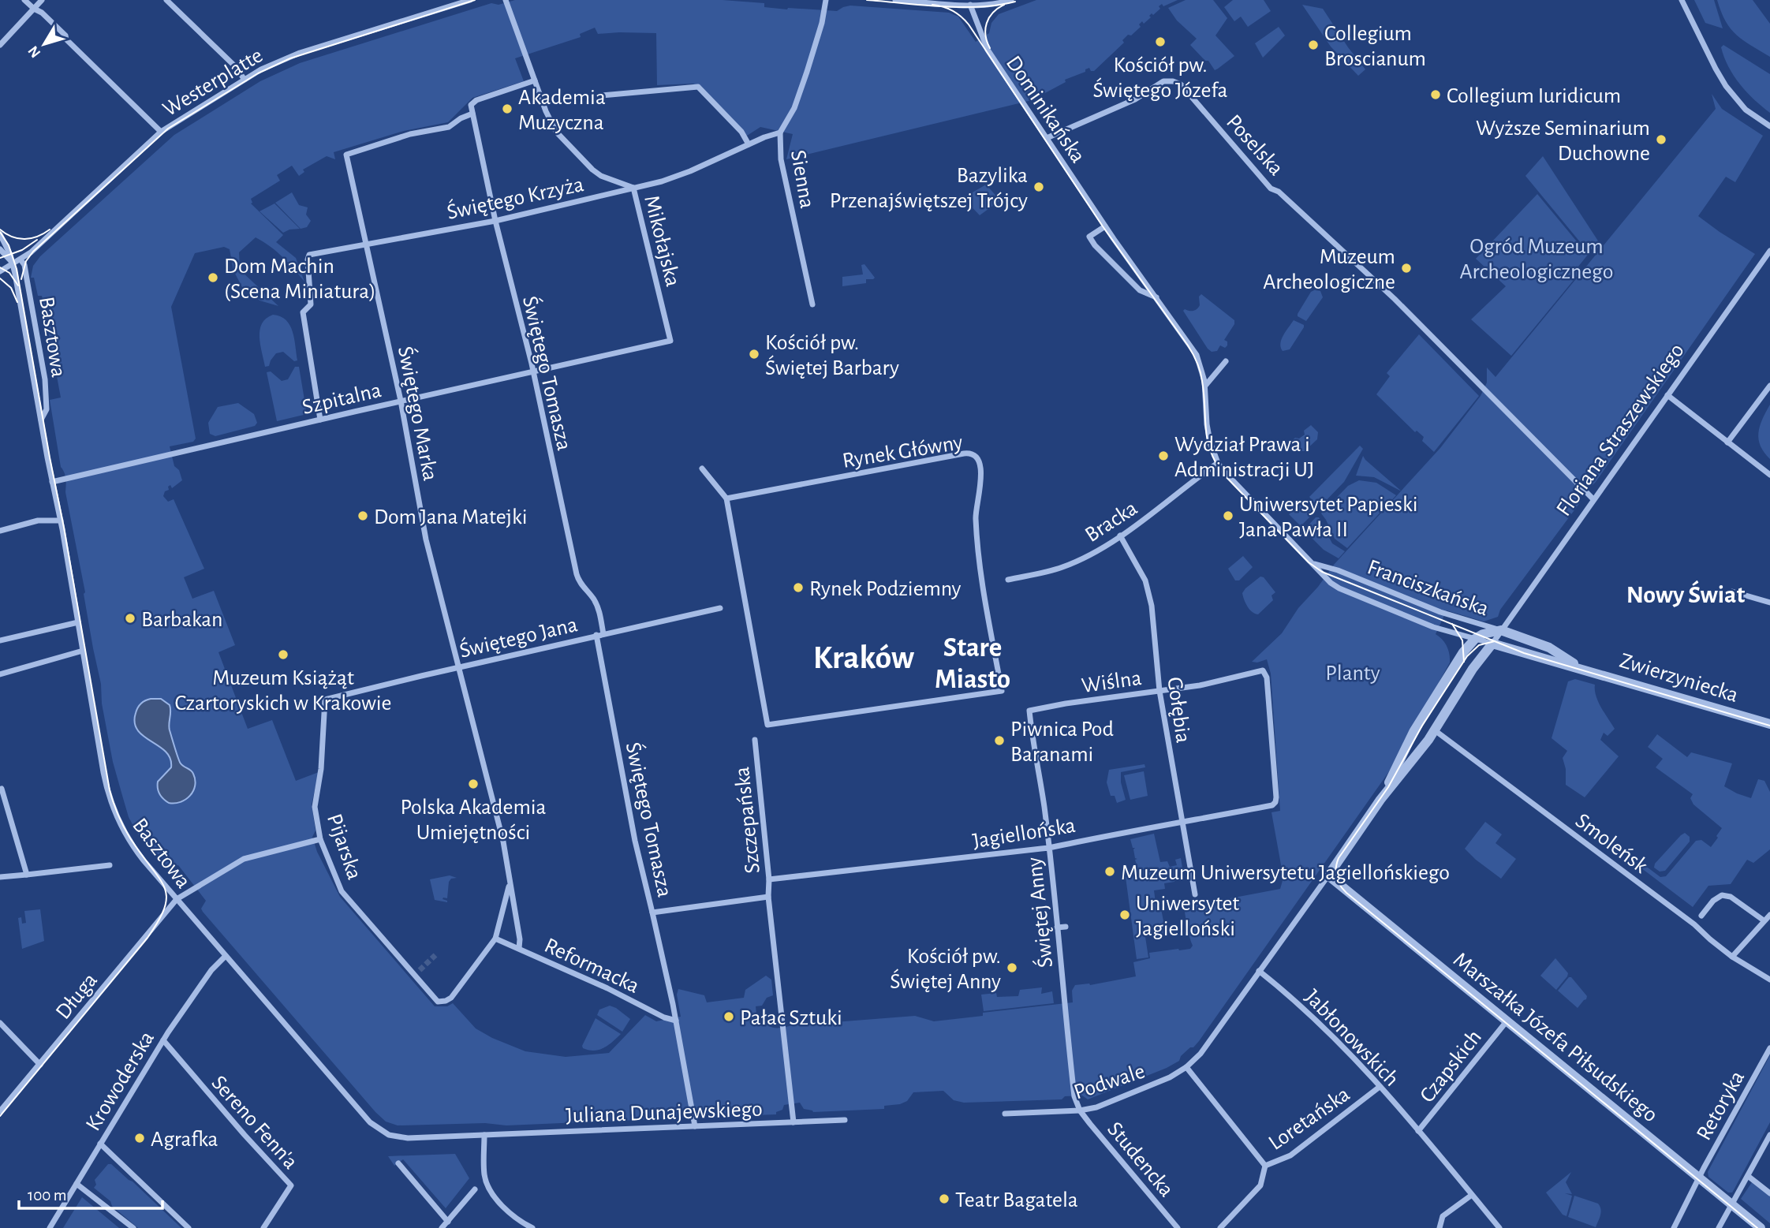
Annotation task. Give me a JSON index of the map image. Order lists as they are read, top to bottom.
{
  "streets": {
    "street": [
      "Westerplatte",
      "Dominikańska",
      "Poselska",
      "Sienna",
      "Świętego Krzyża",
      "Mikołajska",
      "Basztowa",
      "Świętego Tomasza",
      "Szpitalna",
      "Świętego Marka",
      "Floriana Straszewskiego",
      "Rynek Główny",
      "Bracka",
      "Franciszkańska",
      "Świętego Jana",
      "Zwierzyniecka",
      "Wiślna",
      "Gołębia",
      "Szczepańska",
      "Jagiellońska",
      "Smoleńsk",
      "Pijarska",
      "Świętej Anny",
      "Reformacka",
      "Długa",
      "Marszałka Józefa Piłsudskiego",
      "Jabłonowskich",
      "Czapskich",
      "Krowoderska",
      "Podwale",
      "Retoryka",
      "Juliana Dunajewskiego",
      "Loretańska",
      "Sereno Fenn'a",
      "Studencka"
    ]
  },
  "crossings": [
    ["Westerplatte", "Basztowa"],
    ["Dominikańska", "Poselska"],
    ["Dominikańska", "Franciszkańska"],
    ["Poselska", "Floriana Straszewskiego"],
    ["Sienna", "Świętego Krzyża"],
    ["Świętego Krzyża", "Mikołajska"],
    ["Świętego Krzyża", "Świętego Tomasza"],
    ["Świętego Krzyża", "Szpitalna"],
    ["Świętego Krzyża", "Świętego Marka"],
    ["Mikołajska", "Szpitalna"],
    ["Mikołajska", "Świętego Marka"],
    ["Basztowa", "Szpitalna"],
    ["Basztowa", "Długa"],
    ["Basztowa", "Krowoderska"],
    ["Basztowa", "Juliana Dunajewskiego"],
    ["Świętego Tomasza", "Szpitalna"],
    ["Świętego Tomasza", "Świętego Marka"],
    ["Świętego Tomasza", "Świętego Jana"],
    ["Świętego Tomasza", "Reformacka"],
    ["Szpitalna", "Świętego Marka"],
    ["Świętego Marka", "Świętego Jana"],
    ["Świętego Marka", "Pijarska"],
    ["Świętego Marka", "Reformacka"],
    ["Floriana Straszewskiego", "Franciszkańska"],
    ["Floriana Straszewskiego", "Zwierzyniecka"],
    ["Floriana Straszewskiego", "Smoleńsk"],
    ["Floriana Straszewskiego", "Marszałka Józefa Piłsudskiego"],
    ["Floriana Straszewskiego", "Jabłonowskich"],
    ["Floriana Straszewskiego", "Podwale"],
    ["Bracka", "Franciszkańska"],
    ["Bracka", "Gołębia"],
    ["Franciszkańska", "Zwierzyniecka"],
    ["Świętego Jana", "Pijarska"],
    ["Wiślna", "Gołębia"],
    ["Wiślna", "Jagiellońska"],
    ["Wiślna", "Świętej Anny"],
    ["Gołębia", "Jagiellońska"],
    ["Szczepańska", "Jagiellońska"],
    ["Szczepańska", "Juliana Dunajewskiego"],
    ["Jagiellońska", "Świętej Anny"],
    ["Pijarska", "Długa"],
    ["Świętej Anny", "Podwale"],
    ["Świętej Anny", "Studencka"],
    ["Marszałka Józefa Piłsudskiego", "Czapskich"],
    ["Marszałka Józefa Piłsudskiego", "Retoryka"],
    ["Jabłonowskich", "Czapskich"],
    ["Jabłonowskich", "Loretańska"],
    ["Krowoderska", "Sereno Fenn'a"],
    ["Podwale", "Studencka"]
  ],
  "districts": ["Nowy Świat", "Stare Miasto", "Kraków"],
  "parks": ["Ogród Muzeum Archeologicznego", "Planty"],
  "places": [
    "Kościół pw. Świętego Józefa",
    "Collegium Broscianum",
    "Collegium Iuridicum",
    "Akademia Muzyczna",
    "Wyższe Seminarium Duchowne",
    "Bazylika Przenajświętszej Trójcy",
    "Muzeum Archeologiczne",
    "Dom Machin (Scena Miniatura)",
    "Kościół pw. Świętej Barbary",
    "Wydział Prawa i Administracji UJ",
    "Dom Jana Matejki",
    "Uniwersytet Papieski Jana Pawła II",
    "Rynek Podziemny",
    "Barbakan",
    "Muzeum Książąt Czartoryskich w Krakowie",
    "Piwnica Pod Baranami",
    "Polska Akademia Umiejętności",
    "Muzeum Uniwersytetu Jagiellońskiego",
    "Uniwersytet Jagielloński",
    "Kościół pw. Świętej Anny",
    "Pałac Sztuki",
    "Agrafka",
    "Teatr Bagatela"
  ],
  "scale_bar": "100 m",
  "north": "bottom left"
}
